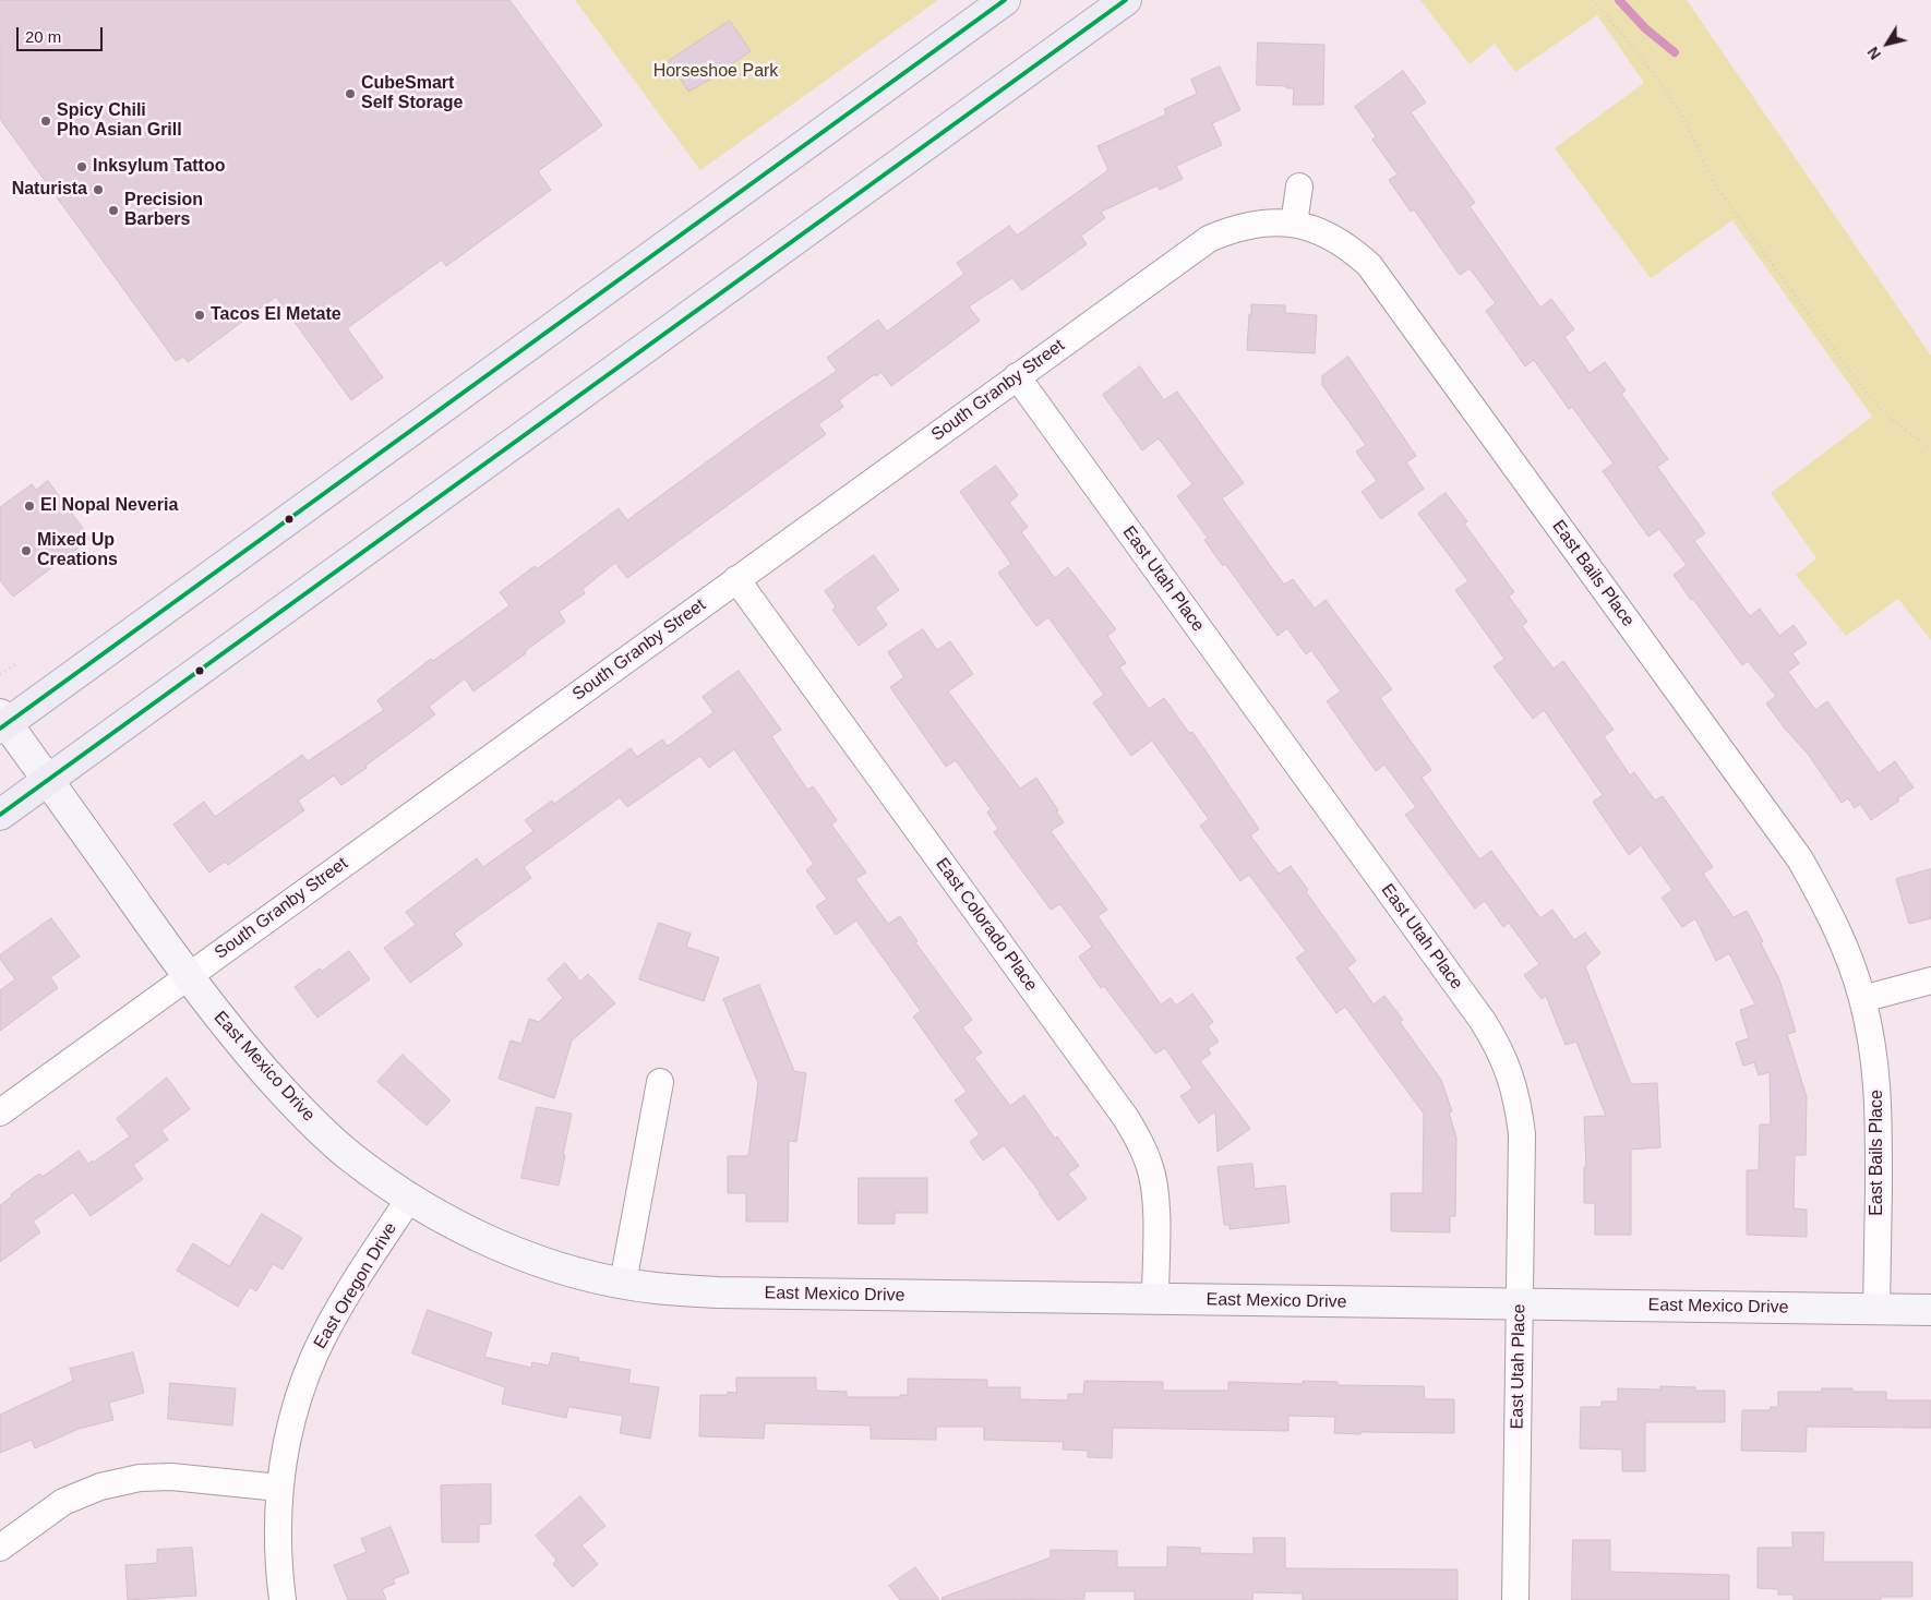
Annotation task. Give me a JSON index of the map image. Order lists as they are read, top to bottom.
{
  "streets": {
    "street": [
      "South Granby Street",
      "East Bails Place",
      "East Utah Place",
      "East Colorado Place",
      "East Mexico Drive",
      "East Oregon Drive"
    ]
  },
  "crossings": [
    ["South Granby Street", "East Bails Place"],
    ["South Granby Street", "East Utah Place"],
    ["South Granby Street", "East Colorado Place"],
    ["South Granby Street", "East Mexico Drive"],
    ["East Bails Place", "East Mexico Drive"],
    ["East Utah Place", "East Mexico Drive"],
    ["East Colorado Place", "East Mexico Drive"],
    ["East Mexico Drive", "East Oregon Drive"]
  ],
  "parks": ["Horseshoe Park"],
  "places": [
    "CubeSmart Self Storage",
    "Spicy Chili Pho Asian Grill",
    "Inksylum Tattoo",
    "Naturista",
    "Precision Barbers",
    "Tacos El Metate",
    "El Nopal Neveria",
    "Mixed Up Creations"
  ],
  "scale_bar": "20 m",
  "north": "bottom left"
}
